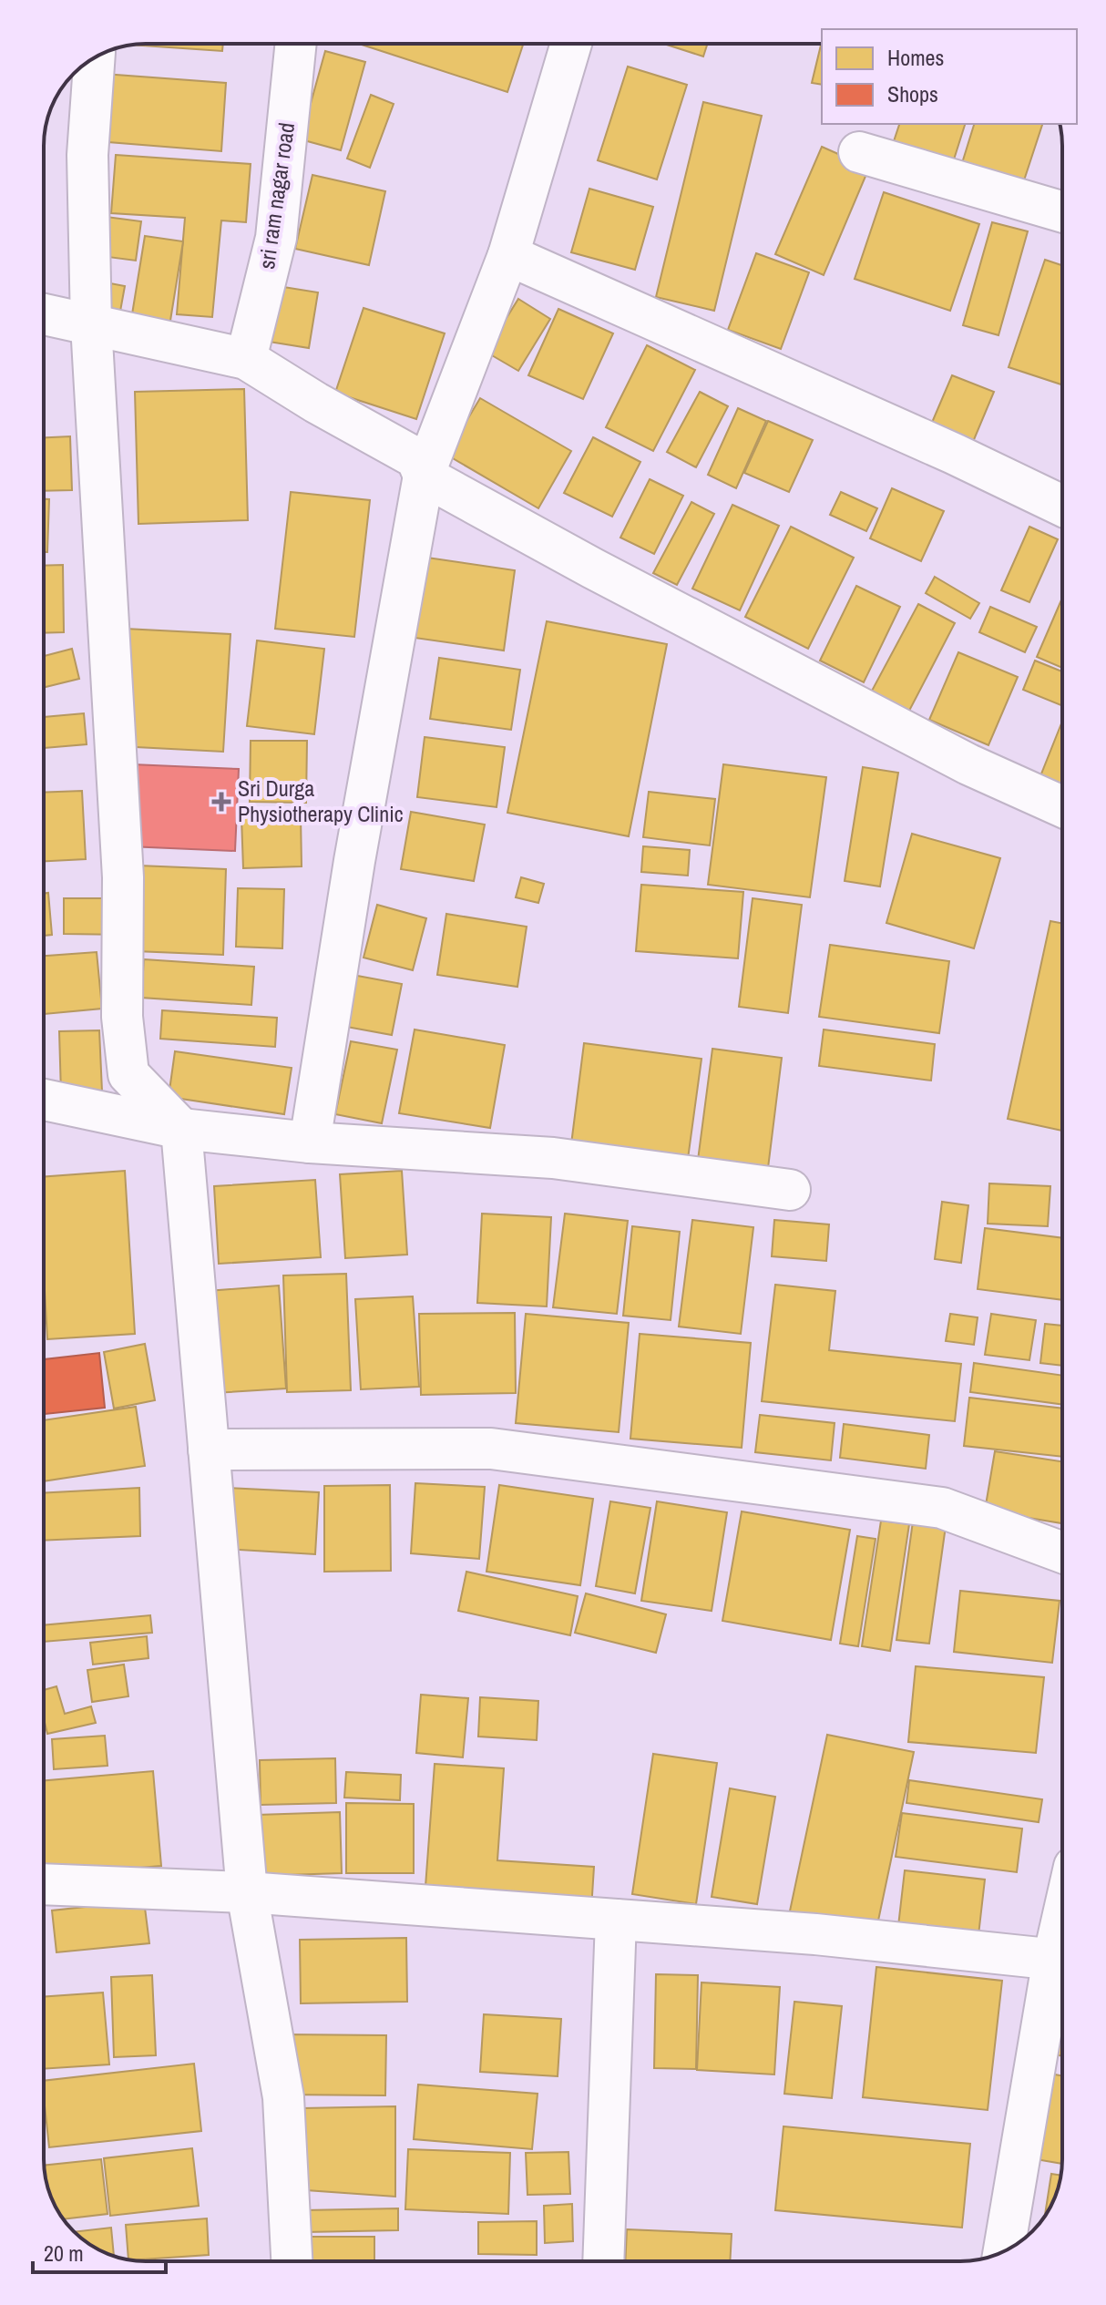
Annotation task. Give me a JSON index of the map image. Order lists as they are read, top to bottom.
{
  "streets": {
    "street": ["sri ram nagar road"]
  },
  "places": {
    "health": ["Sri Durga Physiotherapy Clinic"]
  },
  "legend": ["Homes", "Shops"],
  "scale_bar": "20 m"
}
